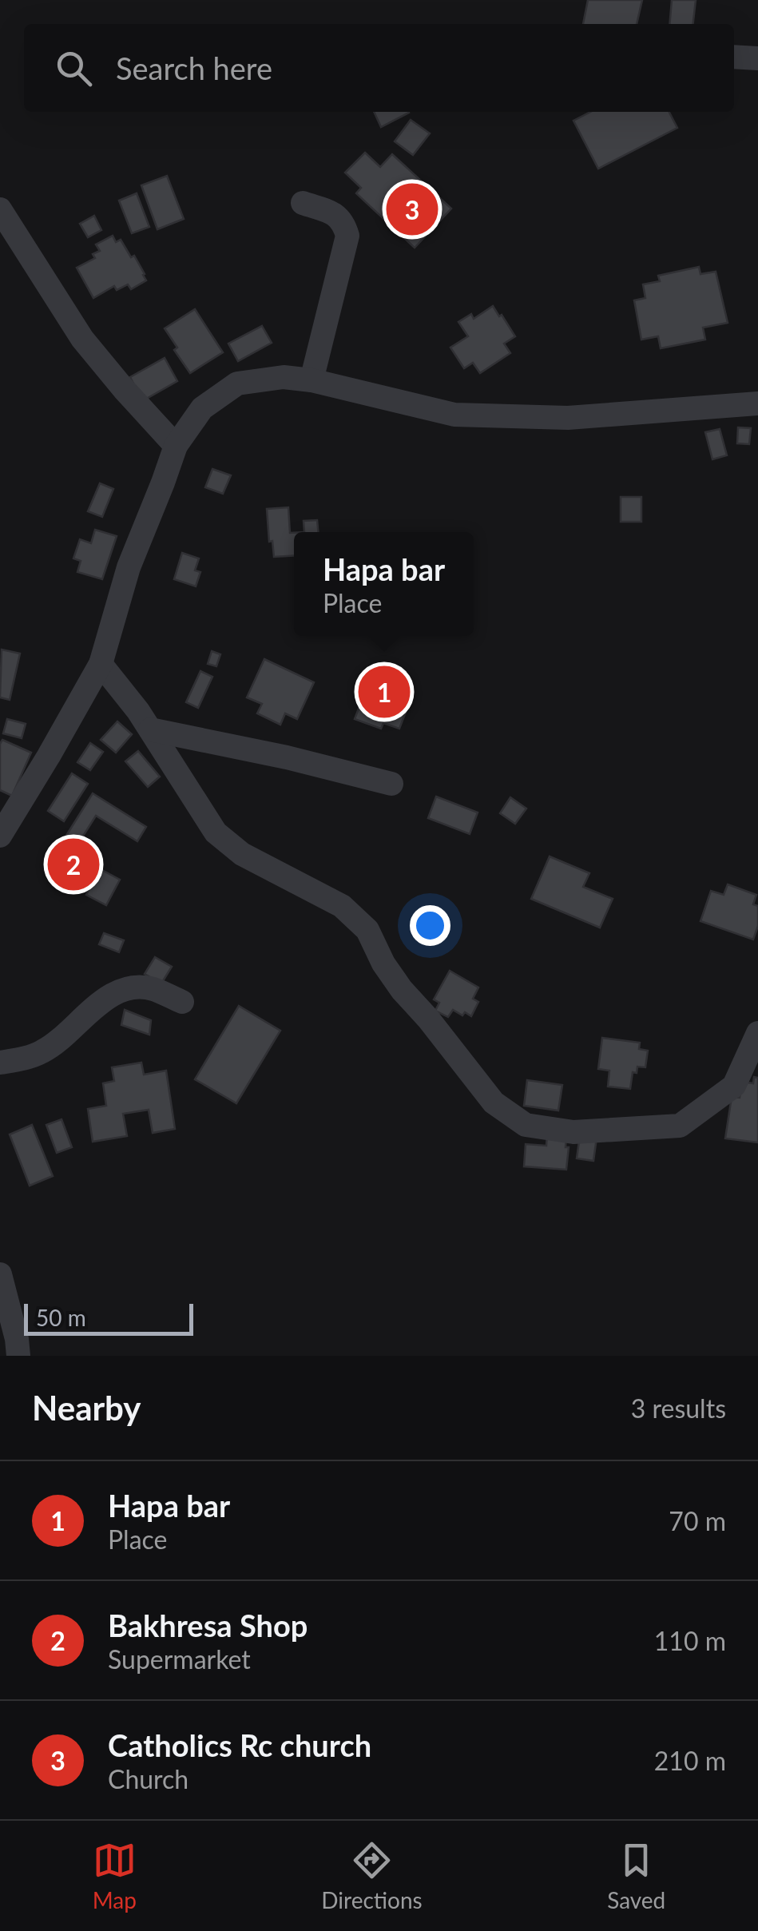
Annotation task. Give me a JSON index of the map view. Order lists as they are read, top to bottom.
{
  "scale_bar": "50 m",
  "page": {
    "search": "Search here",
    "pins": ["3", "1", "2"],
    "popup": ["Hapa bar", "Place"],
    "scale": "50 m",
    "heading": ["Nearby", "3 results"],
    "list": [
      {
        "mark": "1",
        "name": "Hapa bar",
        "note": "Place",
        "value": "70 m"
      },
      {
        "mark": "2",
        "name": "Bakhresa Shop",
        "note": "Supermarket",
        "value": "110 m"
      },
      {
        "mark": "3",
        "name": "Catholics Rc church",
        "note": "Church",
        "value": "210 m"
      }
    ],
    "nav": ["Map", "Directions", "Saved"]
  }
}
